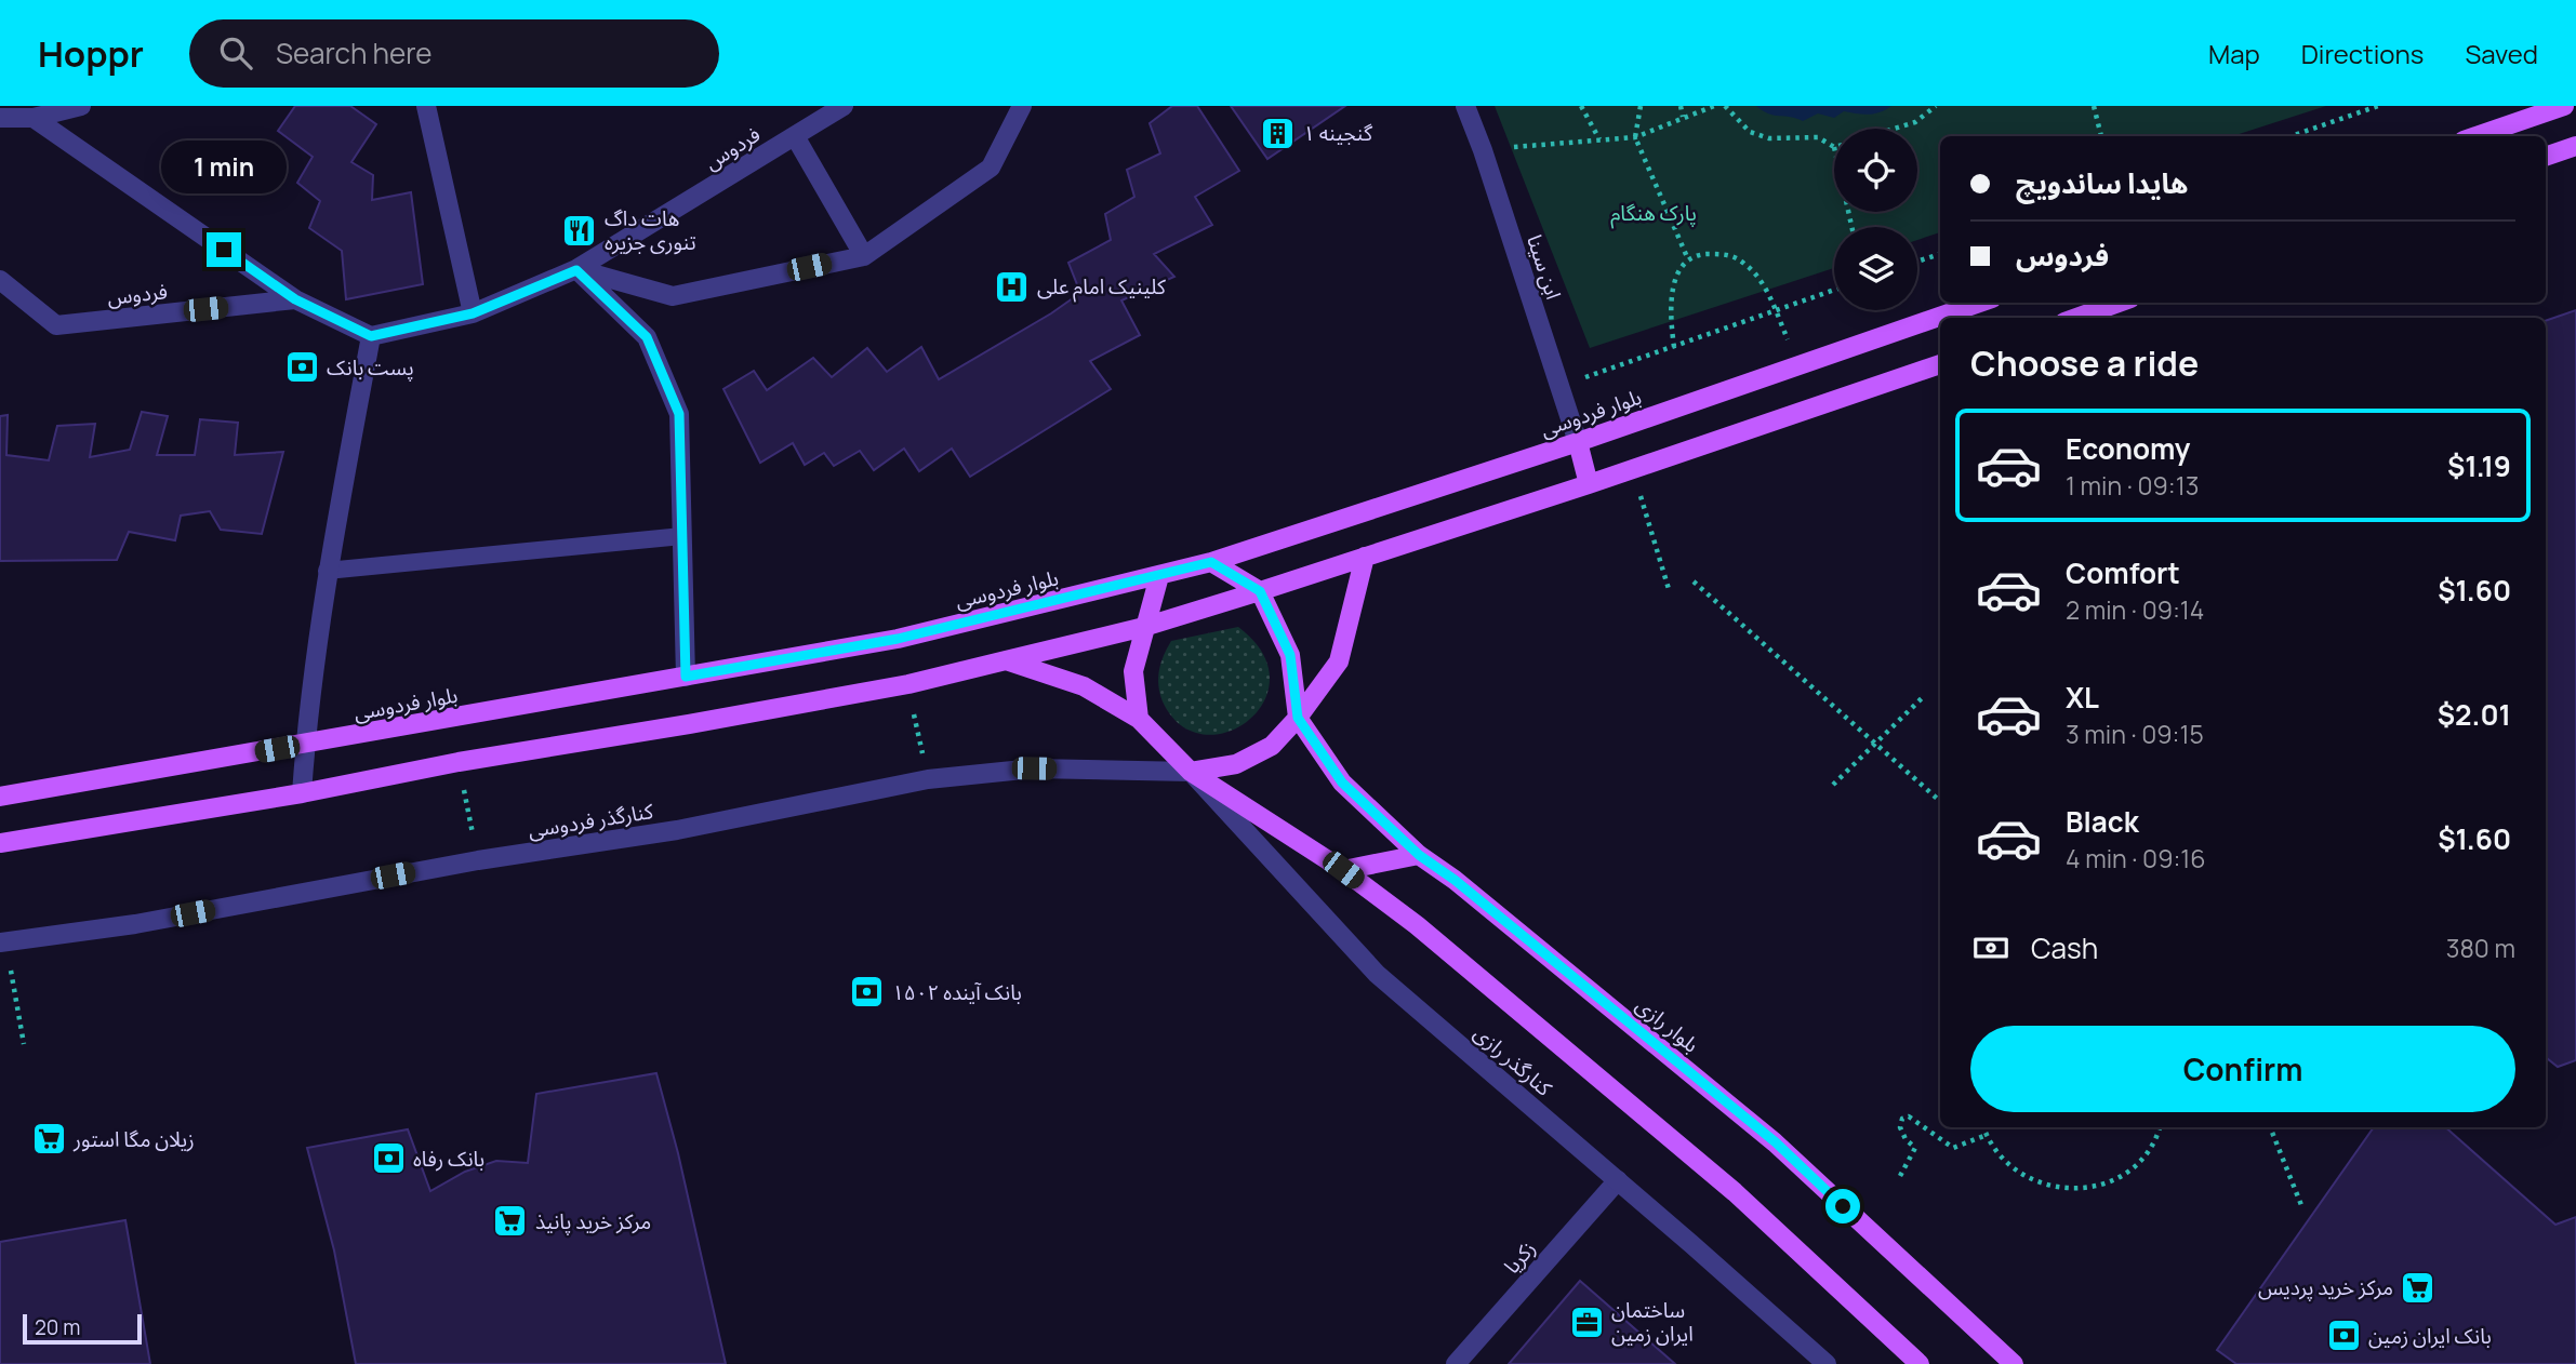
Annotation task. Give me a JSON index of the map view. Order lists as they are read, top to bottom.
{
  "streets": {
    "main road": ["بلوار فردوسی", "بلوار رازی"],
    "street": [
      "فردوس",
      "ابن سینا",
      "کنارگذر فردوسی",
      "کنارگذر رازی",
      "زکریا"
    ]
  },
  "crossings": [
    ["ابن سینا", "بلوار فردوسی"],
    ["کنارگذر فردوسی", "بلوار رازی"],
    ["کنارگذر فردوسی", "کنارگذر رازی"],
    ["بلوار رازی", "کنارگذر رازی"],
    ["کنارگذر رازی", "زکریا"]
  ],
  "parks": ["پارک هنگام"],
  "places": {
    "building": ["گنجینه ۱"],
    "restaurant": ["هات داگ تنورى جزيره"],
    "hospital": ["کلینیک امام علی"],
    "bank": [
      "پست بانک",
      "بانک آینده ۱۵۰۲",
      "بانک رفاه",
      "بانک ایران زمین"
    ],
    "supermarket": ["زیلان مگا استور", "مرکز خرید پانیذ", "مرکز خرید پردیس"],
    "office": ["ساختمان ایران زمین"]
  },
  "scale_bar": "20 m",
  "page": {
    "header": "Hoppr",
    "search": "Search here",
    "nav": ["Map", "Directions", "Saved"],
    "banner": ["هایدا ساندویچ", "فردوس"],
    "bubble": "1 min",
    "heading": "Choose a ride",
    "list": [
      {
        "name": "Economy",
        "note": "1 min · 09:13",
        "value": "$1.19"
      },
      {
        "name": "Comfort",
        "note": "2 min · 09:14",
        "value": "$1.60"
      },
      {
        "name": "XL",
        "note": "3 min · 09:15",
        "value": "$2.01"
      },
      {
        "name": "Black",
        "note": "4 min · 09:16",
        "value": "$1.60"
      }
    ],
    "pay": ["Cash", "380 m"],
    "buttons": "Confirm",
    "scale": "20 m"
  }
}
